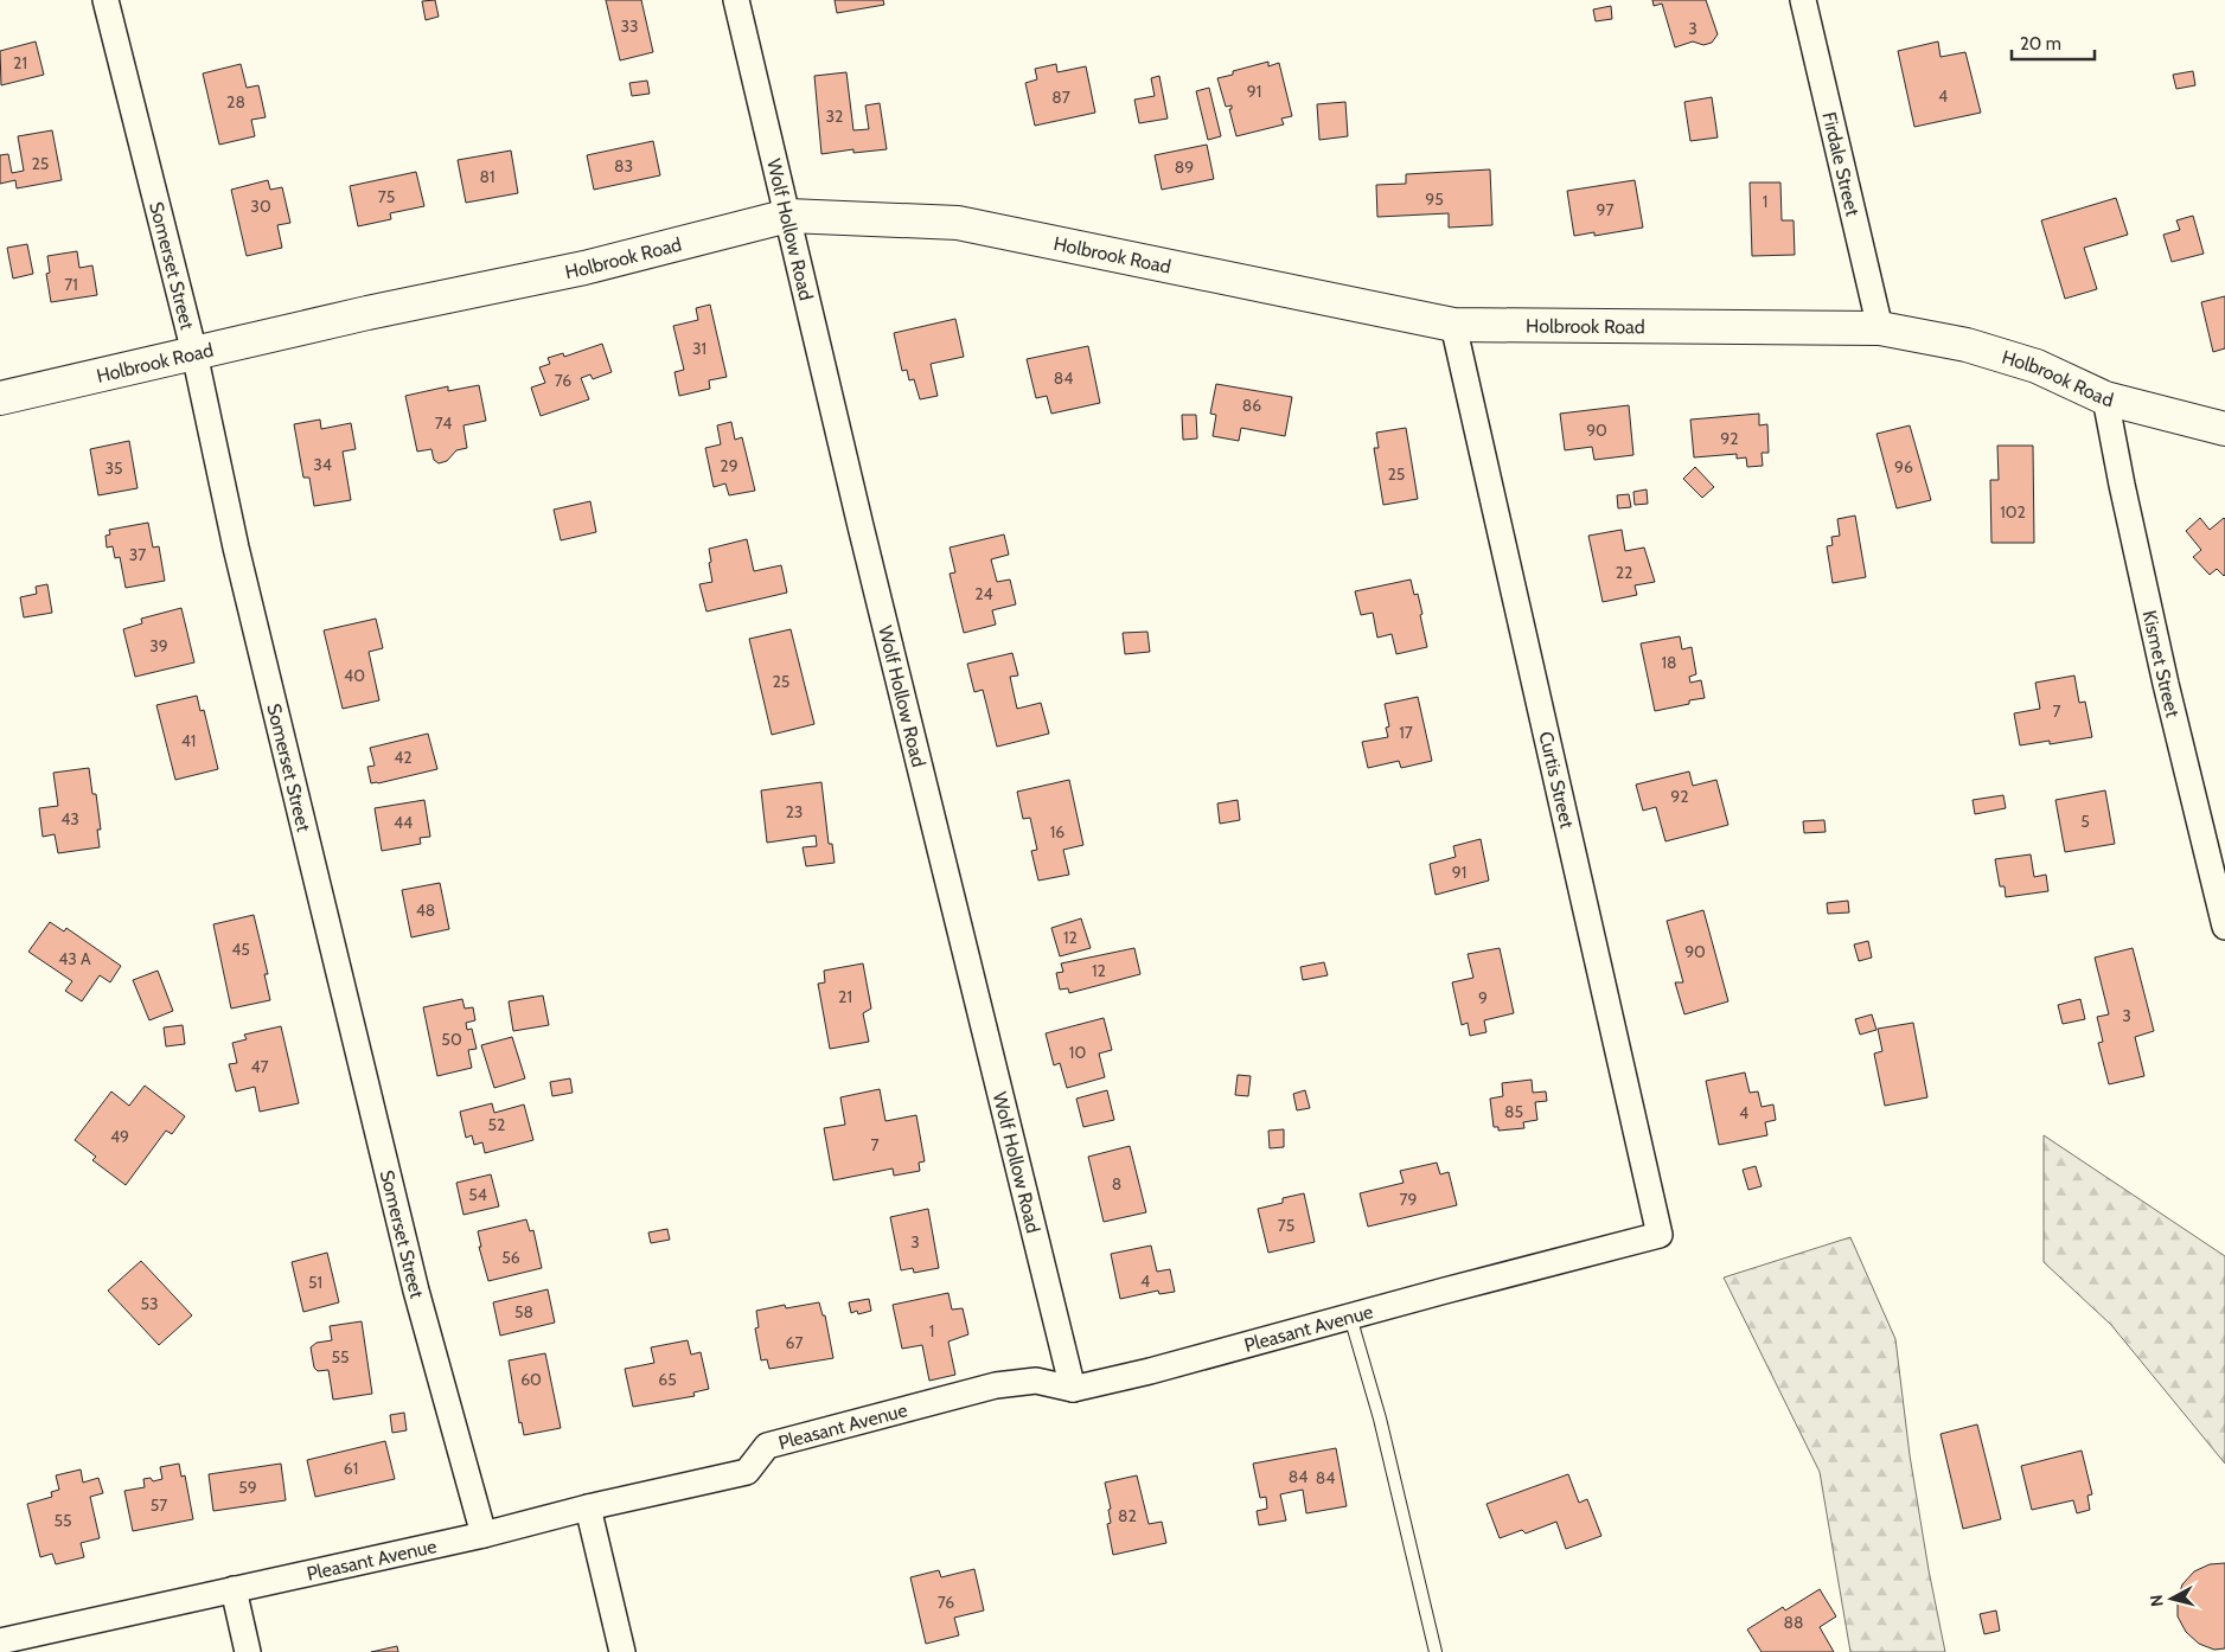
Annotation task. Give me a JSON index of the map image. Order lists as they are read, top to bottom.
{
  "streets": {
    "street": [
      "Firdale Street",
      "Wolf Hollow Road",
      "Holbrook Road",
      "Somerset Street",
      "Kismet Street",
      "Curtis Street",
      "Pleasant Avenue"
    ]
  },
  "crossings": [
    ["Firdale Street", "Holbrook Road"],
    ["Wolf Hollow Road", "Holbrook Road"],
    ["Wolf Hollow Road", "Pleasant Avenue"],
    ["Holbrook Road", "Somerset Street"],
    ["Holbrook Road", "Kismet Street"],
    ["Holbrook Road", "Curtis Street"],
    ["Somerset Street", "Pleasant Avenue"],
    ["Curtis Street", "Pleasant Avenue"]
  ],
  "house_numbers": [
    "33",
    "3",
    "21",
    "91",
    "4",
    "87",
    "28",
    "32",
    "25",
    "83",
    "89",
    "81",
    "75",
    "95",
    "1",
    "30",
    "97",
    "71",
    "31",
    "84",
    "76",
    "86",
    "74",
    "90",
    "92",
    "34",
    "29",
    "96",
    "35",
    "25",
    "102",
    "37",
    "22",
    "24",
    "39",
    "18",
    "40",
    "25",
    "7",
    "17",
    "41",
    "42",
    "92",
    "23",
    "43",
    "5",
    "44",
    "16",
    "91",
    "48",
    "12",
    "45",
    "90",
    "43 A",
    "12",
    "21",
    "9",
    "3",
    "50",
    "10",
    "47",
    "85",
    "4",
    "52",
    "49",
    "7",
    "8",
    "54",
    "79",
    "75",
    "3",
    "56",
    "4",
    "51",
    "53",
    "58",
    "1",
    "67",
    "55",
    "60",
    "65",
    "61",
    "84",
    "84",
    "59",
    "57",
    "82",
    "55",
    "76",
    "88"
  ],
  "scale_bar": "20 m",
  "north": "left"
}
